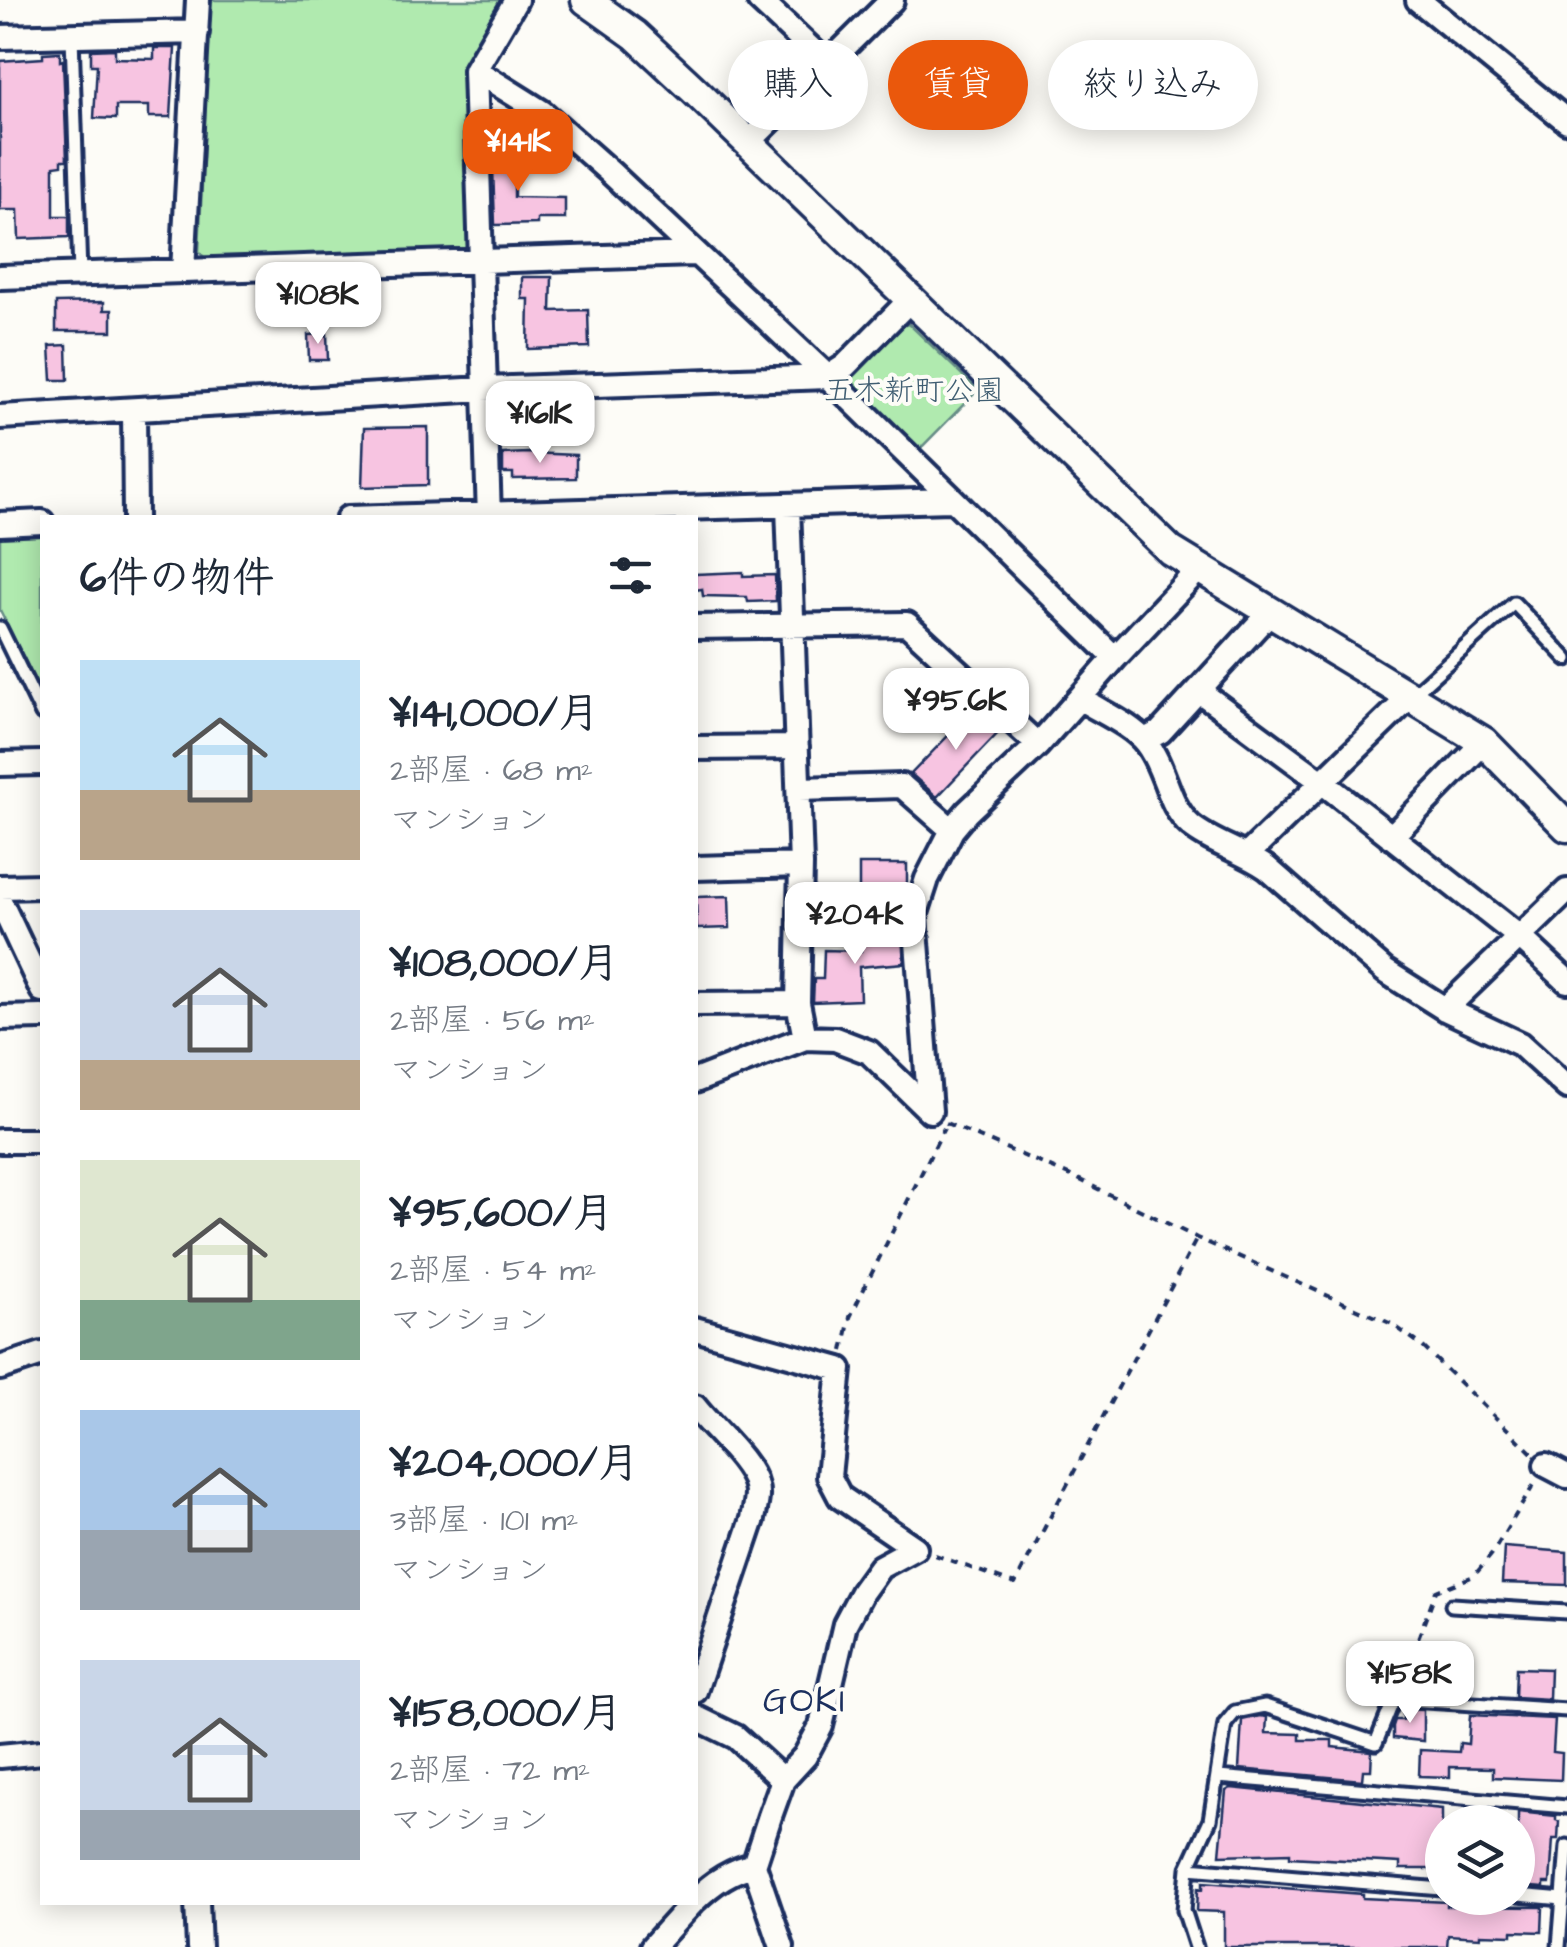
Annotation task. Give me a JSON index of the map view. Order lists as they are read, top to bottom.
{
  "districts": ["GOKI"],
  "parks": ["五木新町公園"],
  "page": {
    "chip": ["購入", "賃貸", "絞り込み"],
    "price": [
      "¥141K",
      "¥108K",
      "¥161K",
      "¥95.6K",
      "¥204K",
      "¥158K"
    ],
    "heading": "6件の物件",
    "list": [
      {
        "name": "¥141,000/月",
        "note": "2部屋 · 68 m² · マンション"
      },
      {
        "name": "¥108,000/月",
        "note": "2部屋 · 56 m² · マンション"
      },
      {
        "name": "¥95,600/月",
        "note": "2部屋 · 54 m² · マンション"
      },
      {
        "name": "¥204,000/月",
        "note": "3部屋 · 101 m² · マンション"
      },
      {
        "name": "¥158,000/月",
        "note": "2部屋 · 72 m² · マンション"
      }
    ]
  }
}
